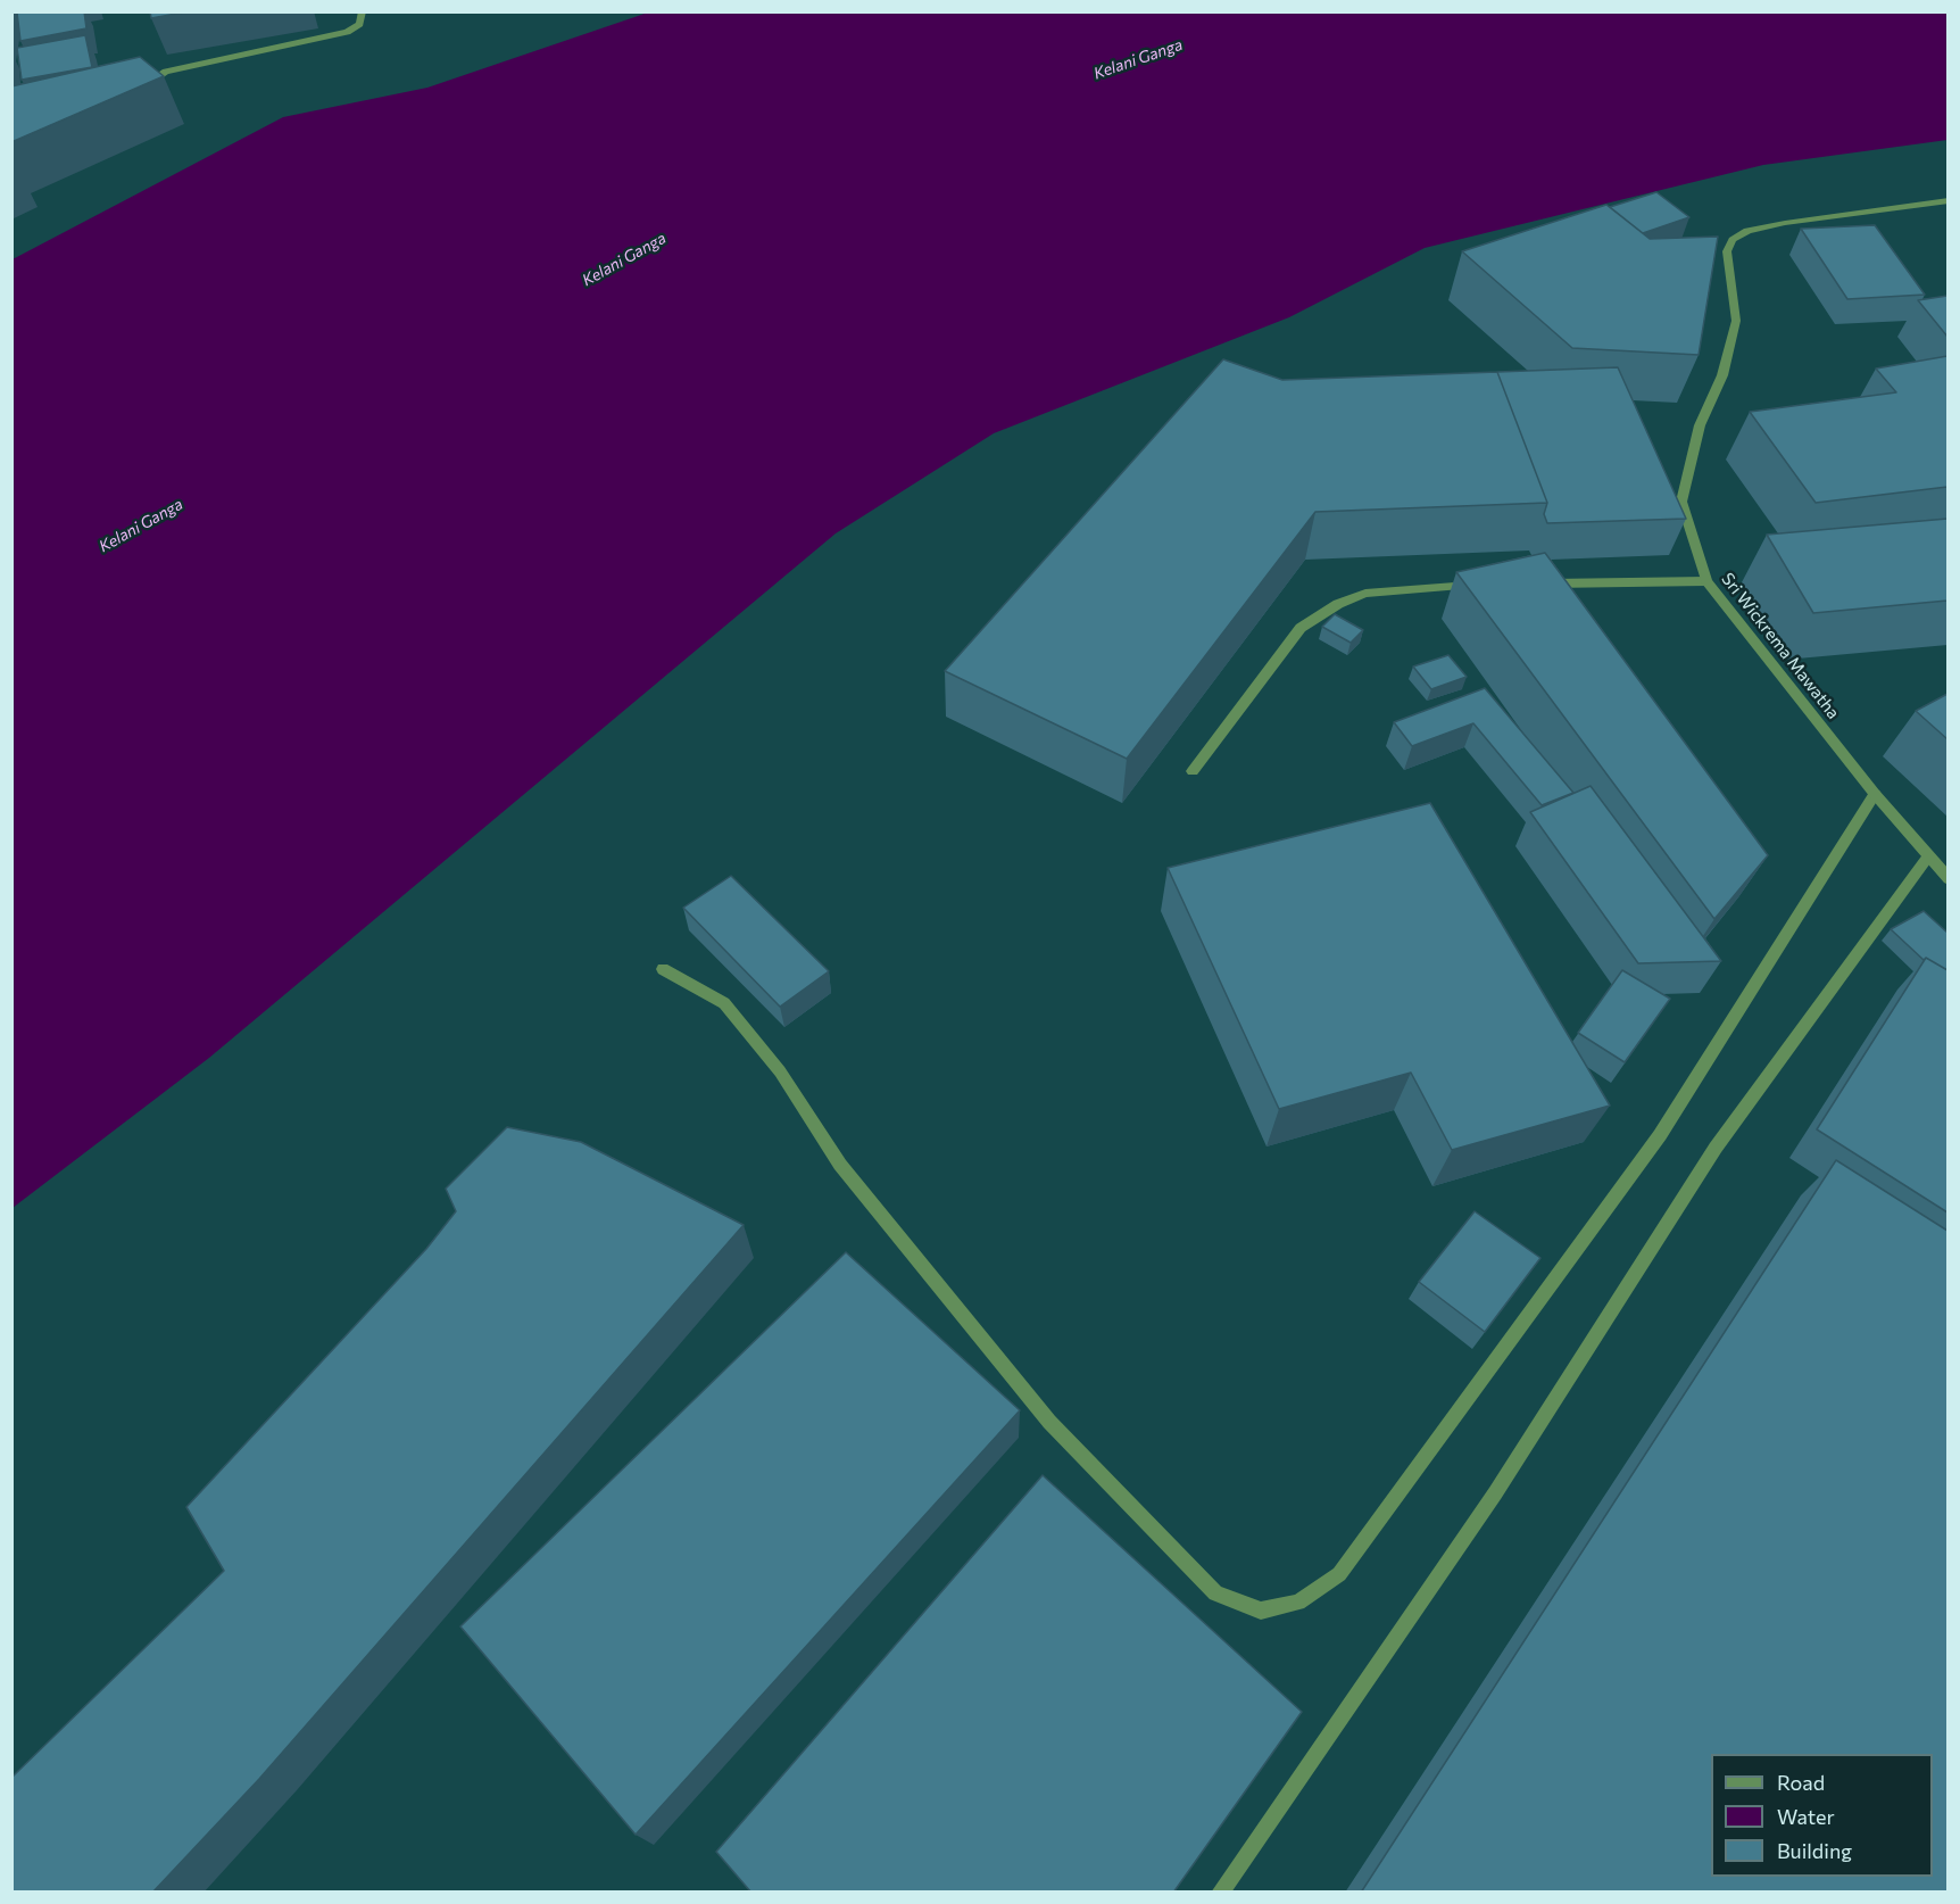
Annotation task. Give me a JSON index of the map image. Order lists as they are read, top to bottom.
{
  "streets": {
    "street": ["Sri Wickrema Mawatha"]
  },
  "water": ["Kelani Ganga"],
  "legend": ["Road", "Water", "Building"]
}
